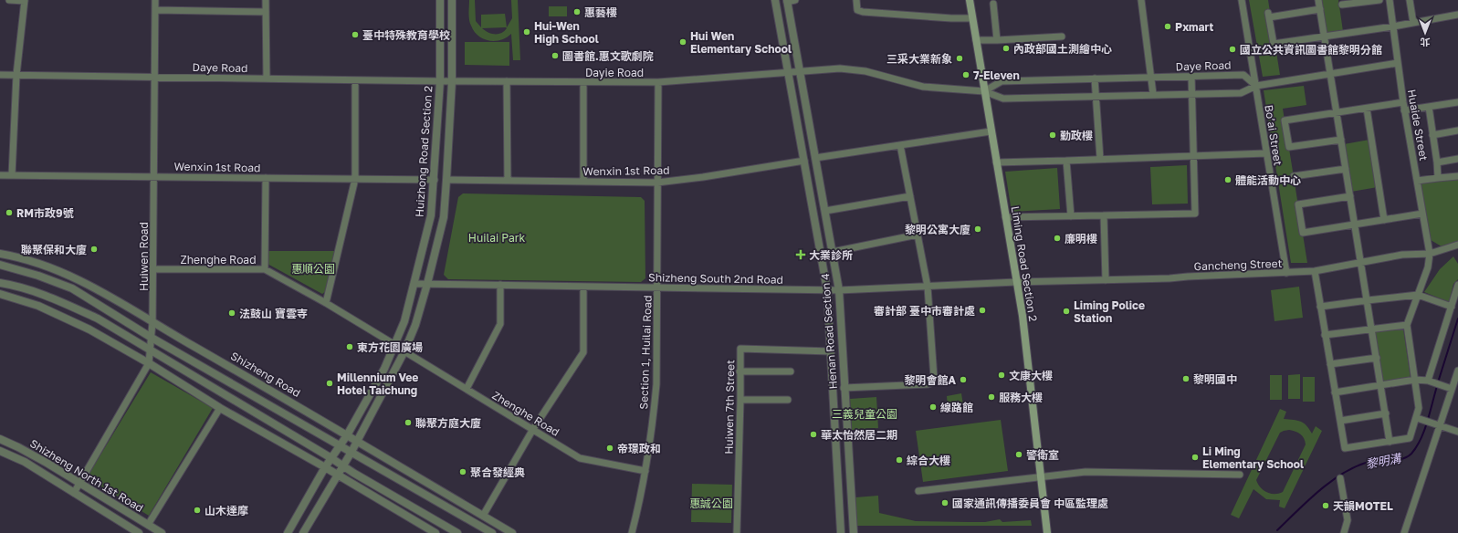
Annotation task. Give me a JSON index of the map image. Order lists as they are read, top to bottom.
{
  "streets": {
    "main road": ["Liming Road Section 2"],
    "street": [
      "Daye Road",
      "Dayie Road",
      "Huaide Street",
      "Bo’ai Street",
      "Huizhong Road Section 2",
      "Wenxin 1st Road",
      "Huiwen Road",
      "Zhenghe Road",
      "Gancheng Street",
      "Shizheng South 2nd Road",
      "Henan Road Section 4",
      "Section 1, Huilai Road",
      "Shizheng Road",
      "Huiwen 7th Street",
      "Shizheng North 1st Road"
    ]
  },
  "crossings": [
    ["Daye Road", "Dayie Road"],
    ["Daye Road", "Bo’ai Street"],
    ["Daye Road", "Huizhong Road Section 2"],
    ["Daye Road", "Huiwen Road"],
    ["Daye Road", "Liming Road Section 2"],
    ["Dayie Road", "Huizhong Road Section 2"],
    ["Dayie Road", "Henan Road Section 4"],
    ["Dayie Road", "Section 1, Huilai Road"],
    ["Huaide Street", "Gancheng Street"],
    ["Bo’ai Street", "Gancheng Street"],
    ["Huizhong Road Section 2", "Wenxin 1st Road"],
    ["Huizhong Road Section 2", "Zhenghe Road"],
    ["Huizhong Road Section 2", "Shizheng South 2nd Road"],
    ["Huizhong Road Section 2", "Shizheng Road"],
    ["Wenxin 1st Road", "Huiwen Road"],
    ["Wenxin 1st Road", "Henan Road Section 4"],
    ["Wenxin 1st Road", "Section 1, Huilai Road"],
    ["Huiwen Road", "Zhenghe Road"],
    ["Huiwen Road", "Shizheng Road"],
    ["Huiwen Road", "Shizheng North 1st Road"],
    ["Zhenghe Road", "Section 1, Huilai Road"],
    ["Liming Road Section 2", "Gancheng Street"],
    ["Liming Road Section 2", "Shizheng South 2nd Road"],
    ["Gancheng Street", "Shizheng South 2nd Road"],
    ["Shizheng South 2nd Road", "Henan Road Section 4"],
    ["Shizheng South 2nd Road", "Section 1, Huilai Road"],
    ["Henan Road Section 4", "Huiwen 7th Street"]
  ],
  "water": ["黎明溝"],
  "parks": [
    "Huilai Park",
    "惠順公園",
    "三義兒童公園",
    "惠誠公園"
  ],
  "places": {
    "other": [
      "惠藝樓",
      "Pxmart",
      "Hui-Wen High School",
      "臺中特殊教育學校",
      "Hui Wen Elementary School",
      "內政部國土測繪中心",
      "國立公共資訊圖書館黎明分館",
      "圖書館.惠文歌劇院",
      "三采大業新象",
      "7-Eleven",
      "勤政樓",
      "體能活動中心",
      "RM市政9號",
      "黎明公寓大廈",
      "廉明樓",
      "聯聚保和大廈",
      "審計部 臺中市審計處",
      "Liming Police Station",
      "法鼓山 寶雲寺",
      "東方花園廣場",
      "文康大樓",
      "黎明國中",
      "黎明會館A",
      "Millennium Vee Hotel Taichung",
      "服務大樓",
      "線路館",
      "聯聚方庭大廈",
      "華太怡然居二期",
      "帝璟政和",
      "警衛室",
      "Li Ming Elementary School",
      "綜合大樓",
      "聚合發經典",
      "國家通訊傳播委員會 中區監理處",
      "天韻MOTEL",
      "山木達摩"
    ],
    "health": ["大業診所"]
  },
  "north": "bottom"
}
